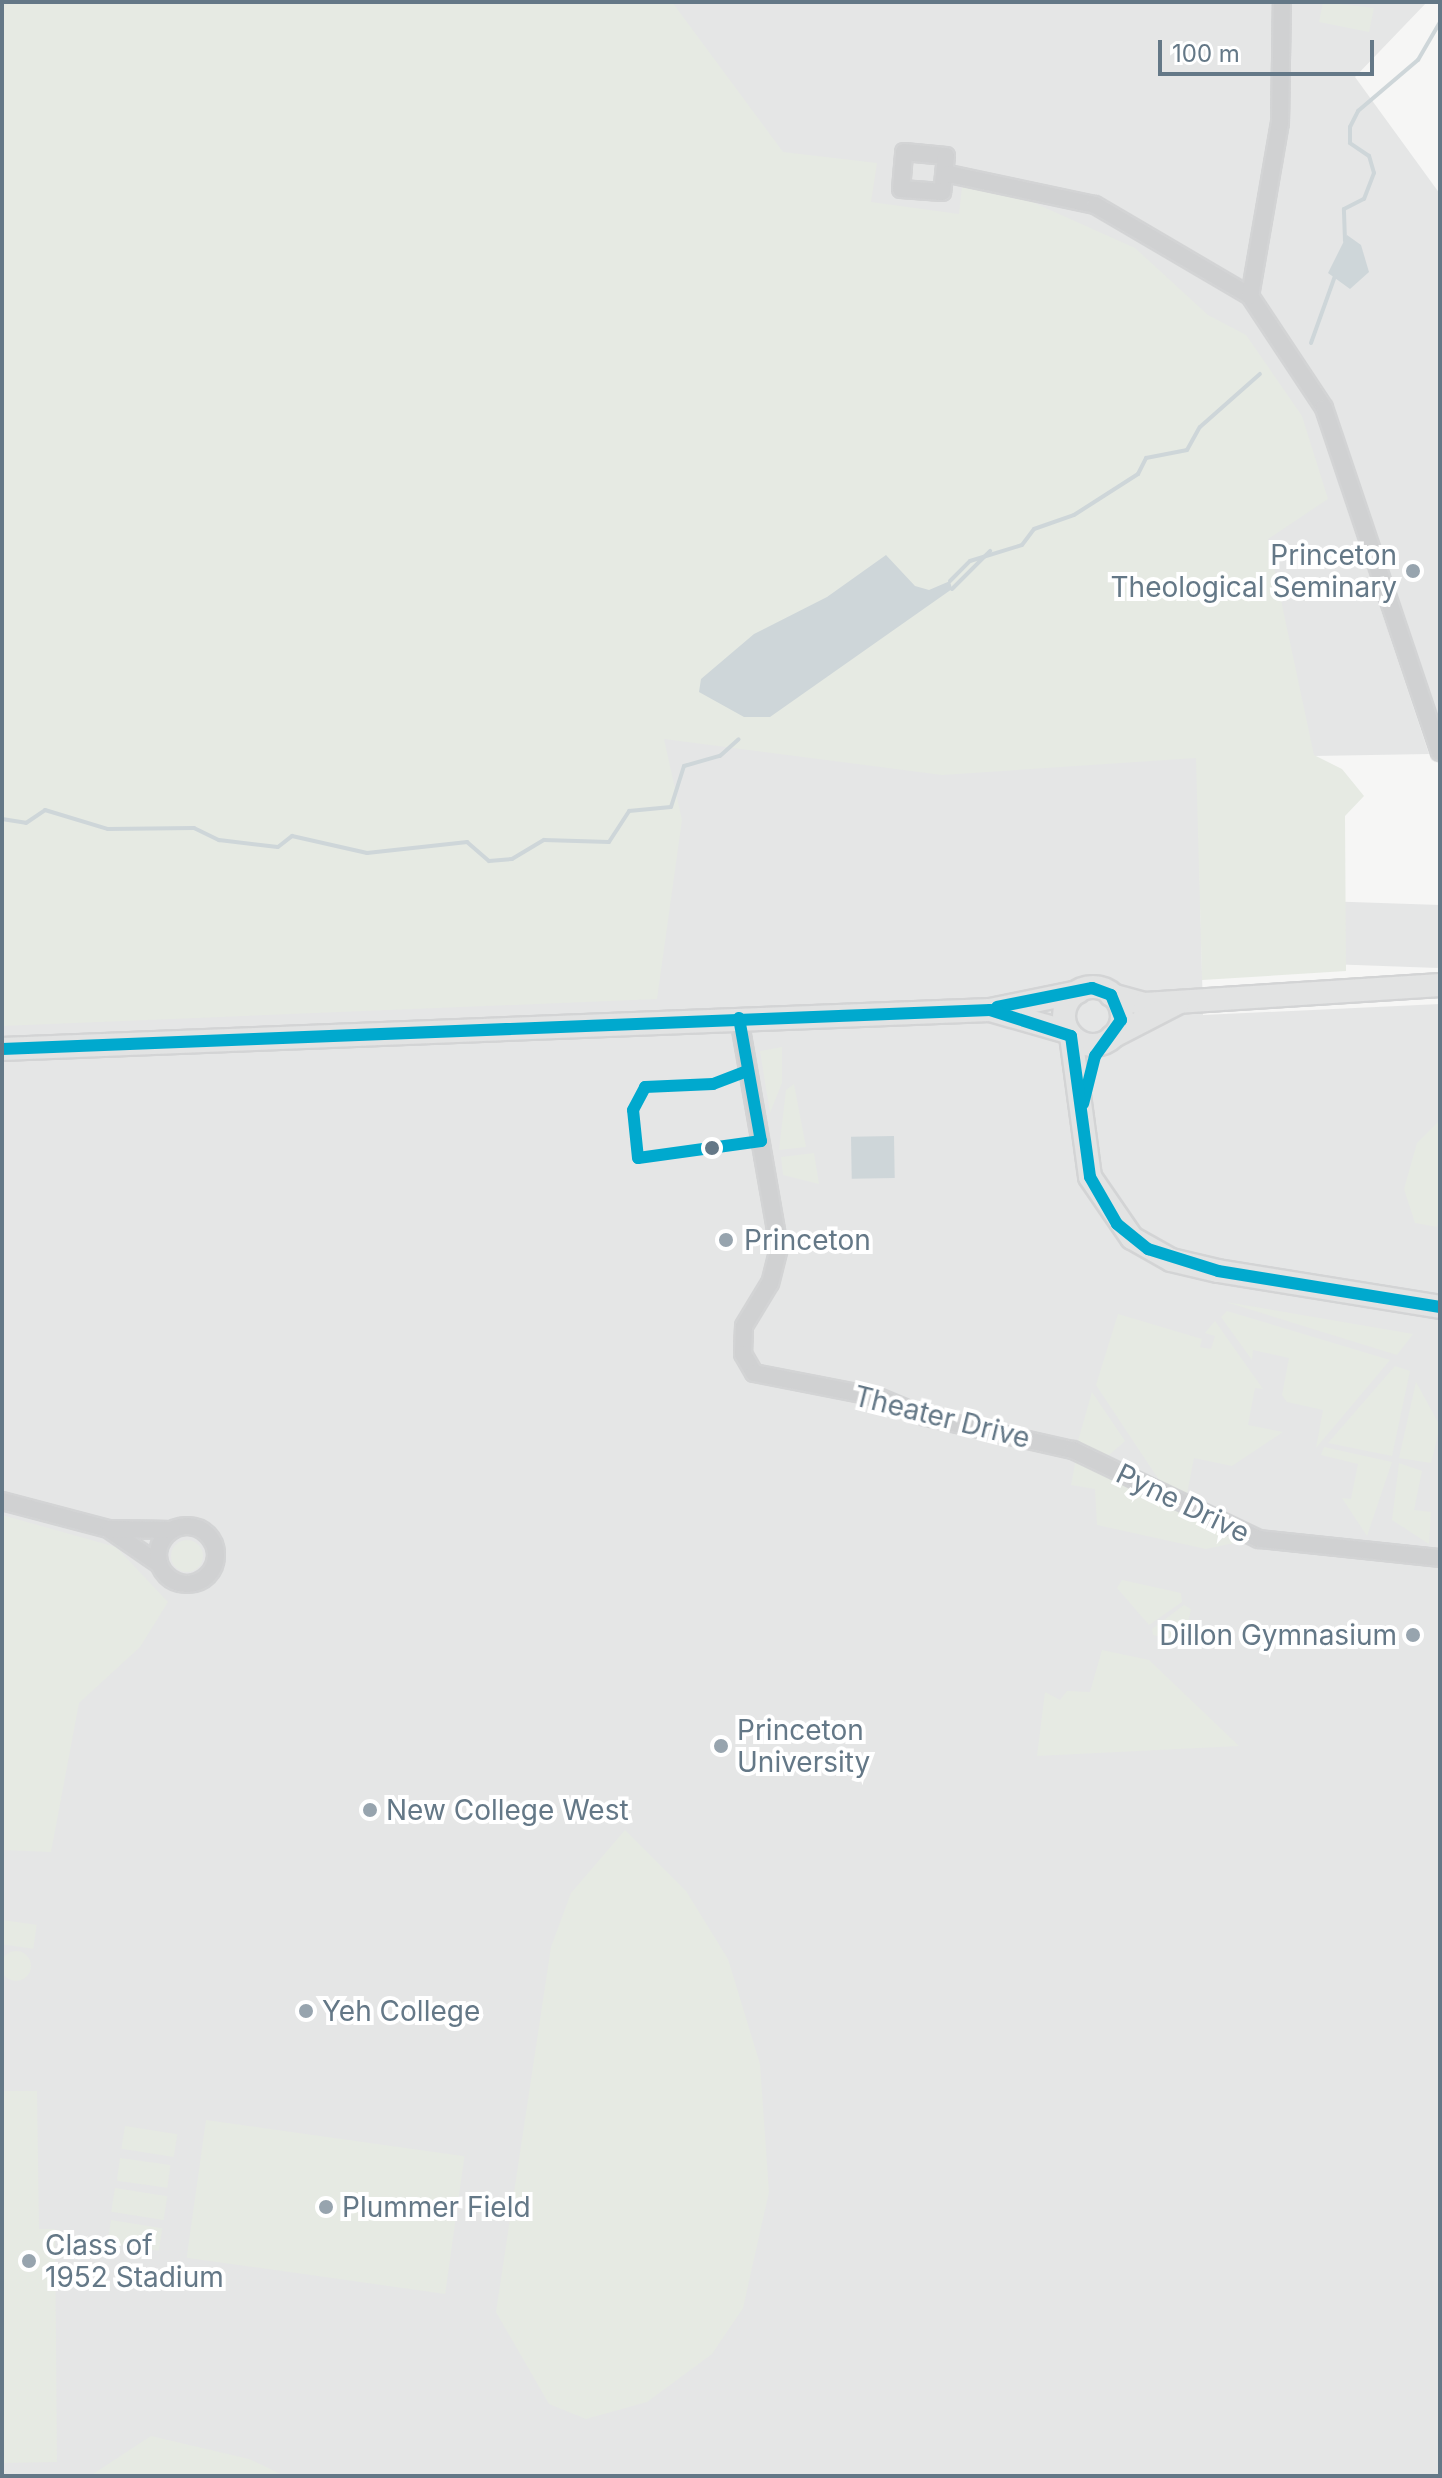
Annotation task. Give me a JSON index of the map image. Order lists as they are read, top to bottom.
{
  "streets": {
    "street": ["Theater Drive", "Pyne Drive"]
  },
  "crossings": [
    ["Theater Drive", "Pyne Drive"]
  ],
  "places": [
    "Princeton Theological Seminary",
    "Princeton",
    "Dillon Gymnasium",
    "Princeton University",
    "New College West",
    "Yeh College",
    "Plummer Field",
    "Class of 1952 Stadium"
  ],
  "scale_bar": "100 m"
}
